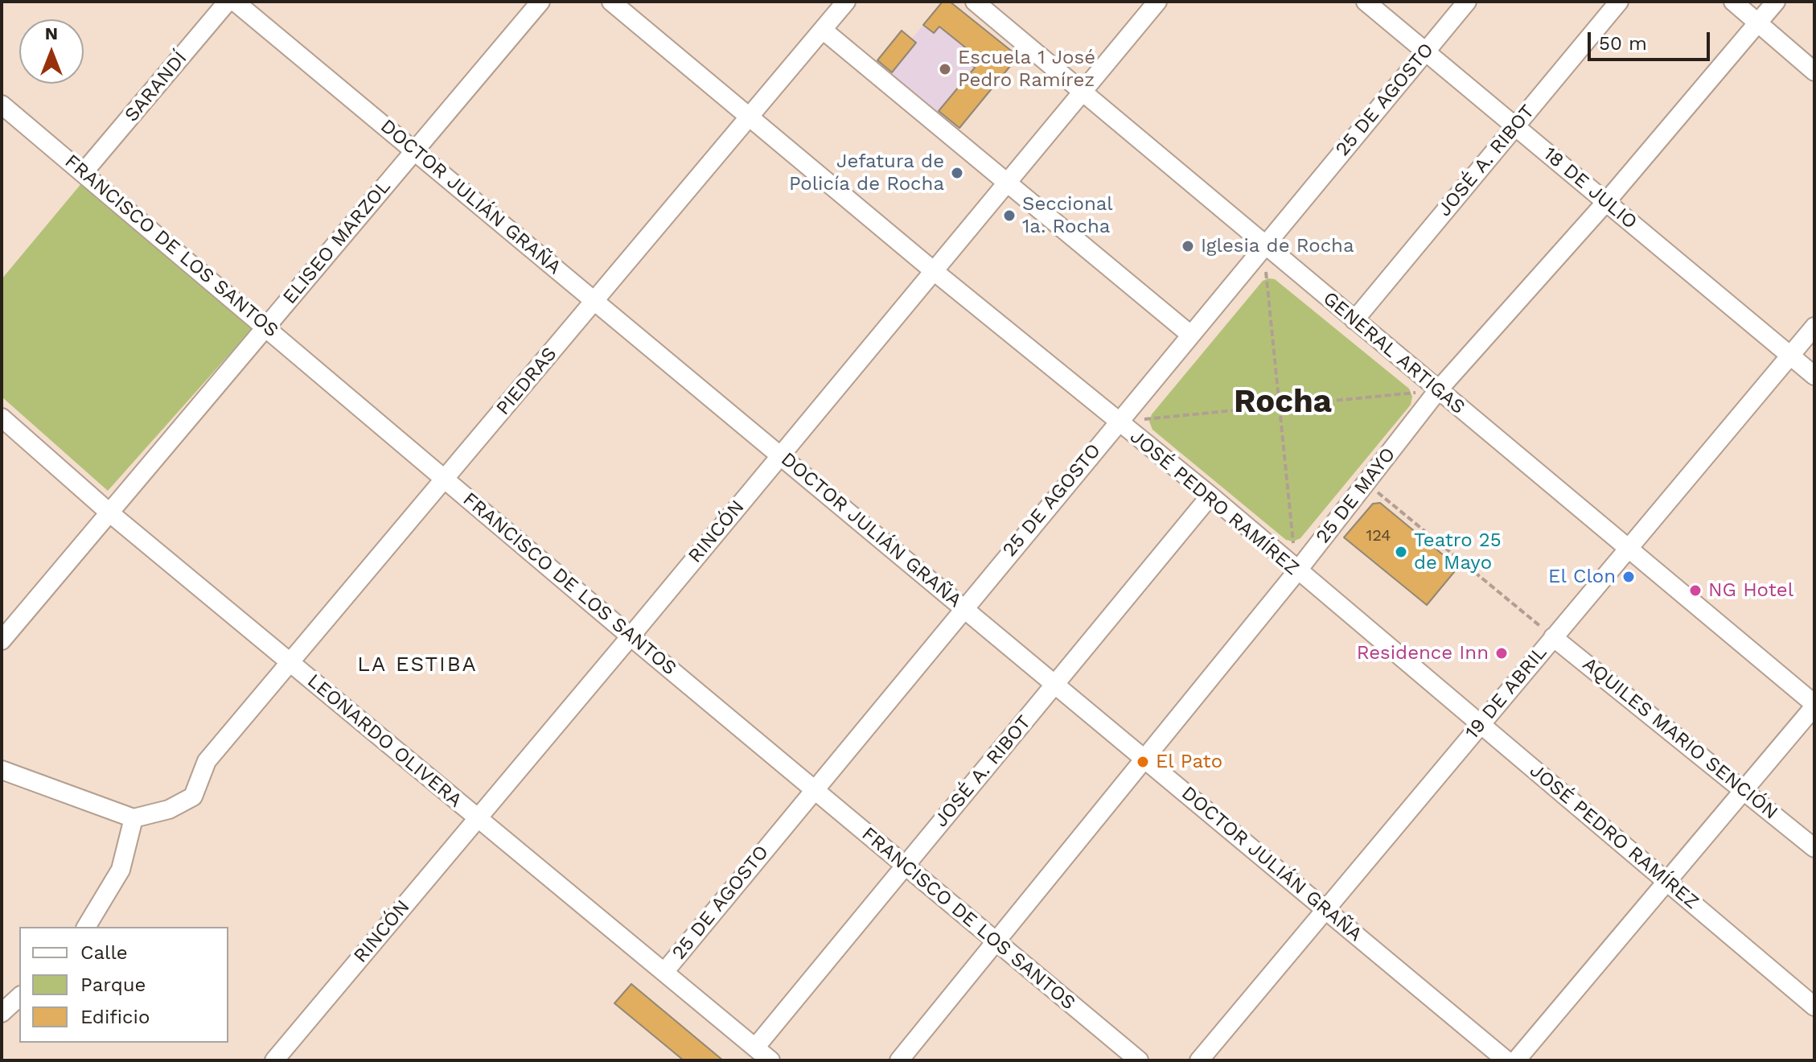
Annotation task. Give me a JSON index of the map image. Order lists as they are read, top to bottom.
{
  "streets": {
    "street": [
      "SARANDÍ",
      "25 DE AGOSTO",
      "JOSÉ A. RIBOT",
      "18 DE JULIO",
      "DOCTOR JULIÁN GRAÑA",
      "ELISEO MARZOL",
      "FRANCISCO DE LOS SANTOS",
      "GENERAL ARTIGAS",
      "PIEDRAS",
      "25 DE MAYO",
      "JOSÉ PEDRO RAMÍREZ",
      "RINCÓN",
      "19 DE ABRIL",
      "AQUILES MARIO SENCIÓN",
      "LEONARDO OLIVERA"
    ]
  },
  "crossings": [
    ["SARANDÍ", "FRANCISCO DE LOS SANTOS"],
    ["25 DE AGOSTO", "18 DE JULIO"],
    ["25 DE AGOSTO", "DOCTOR JULIÁN GRAÑA"],
    ["25 DE AGOSTO", "FRANCISCO DE LOS SANTOS"],
    ["25 DE AGOSTO", "GENERAL ARTIGAS"],
    ["25 DE AGOSTO", "JOSÉ PEDRO RAMÍREZ"],
    ["25 DE AGOSTO", "LEONARDO OLIVERA"],
    ["JOSÉ A. RIBOT", "18 DE JULIO"],
    ["JOSÉ A. RIBOT", "DOCTOR JULIÁN GRAÑA"],
    ["JOSÉ A. RIBOT", "FRANCISCO DE LOS SANTOS"],
    ["JOSÉ A. RIBOT", "GENERAL ARTIGAS"],
    ["JOSÉ A. RIBOT", "JOSÉ PEDRO RAMÍREZ"],
    ["JOSÉ A. RIBOT", "LEONARDO OLIVERA"],
    ["18 DE JULIO", "25 DE MAYO"],
    ["18 DE JULIO", "19 DE ABRIL"],
    ["DOCTOR JULIÁN GRAÑA", "ELISEO MARZOL"],
    ["DOCTOR JULIÁN GRAÑA", "PIEDRAS"],
    ["DOCTOR JULIÁN GRAÑA", "25 DE MAYO"],
    ["DOCTOR JULIÁN GRAÑA", "RINCÓN"],
    ["DOCTOR JULIÁN GRAÑA", "19 DE ABRIL"],
    ["ELISEO MARZOL", "FRANCISCO DE LOS SANTOS"],
    ["ELISEO MARZOL", "LEONARDO OLIVERA"],
    ["FRANCISCO DE LOS SANTOS", "PIEDRAS"],
    ["FRANCISCO DE LOS SANTOS", "25 DE MAYO"],
    ["FRANCISCO DE LOS SANTOS", "RINCÓN"],
    ["GENERAL ARTIGAS", "25 DE MAYO"],
    ["GENERAL ARTIGAS", "RINCÓN"],
    ["GENERAL ARTIGAS", "19 DE ABRIL"],
    ["PIEDRAS", "JOSÉ PEDRO RAMÍREZ"],
    ["PIEDRAS", "LEONARDO OLIVERA"],
    ["25 DE MAYO", "JOSÉ PEDRO RAMÍREZ"],
    ["JOSÉ PEDRO RAMÍREZ", "RINCÓN"],
    ["JOSÉ PEDRO RAMÍREZ", "19 DE ABRIL"],
    ["RINCÓN", "LEONARDO OLIVERA"],
    ["19 DE ABRIL", "AQUILES MARIO SENCIÓN"]
  ],
  "districts": ["Rocha", "LA ESTIBA"],
  "places": [
    "Escuela 1 José Pedro Ramírez",
    "Jefatura de Policía de Rocha",
    "Seccional 1a. Rocha",
    "Iglesia de Rocha",
    "Teatro 25 de Mayo",
    "El Clon",
    "NG Hotel",
    "Residence Inn",
    "El Pato"
  ],
  "house_numbers": ["124"],
  "legend": ["Calle", "Parque", "Edificio"],
  "scale_bar": "50 m",
  "north": "top"
}
